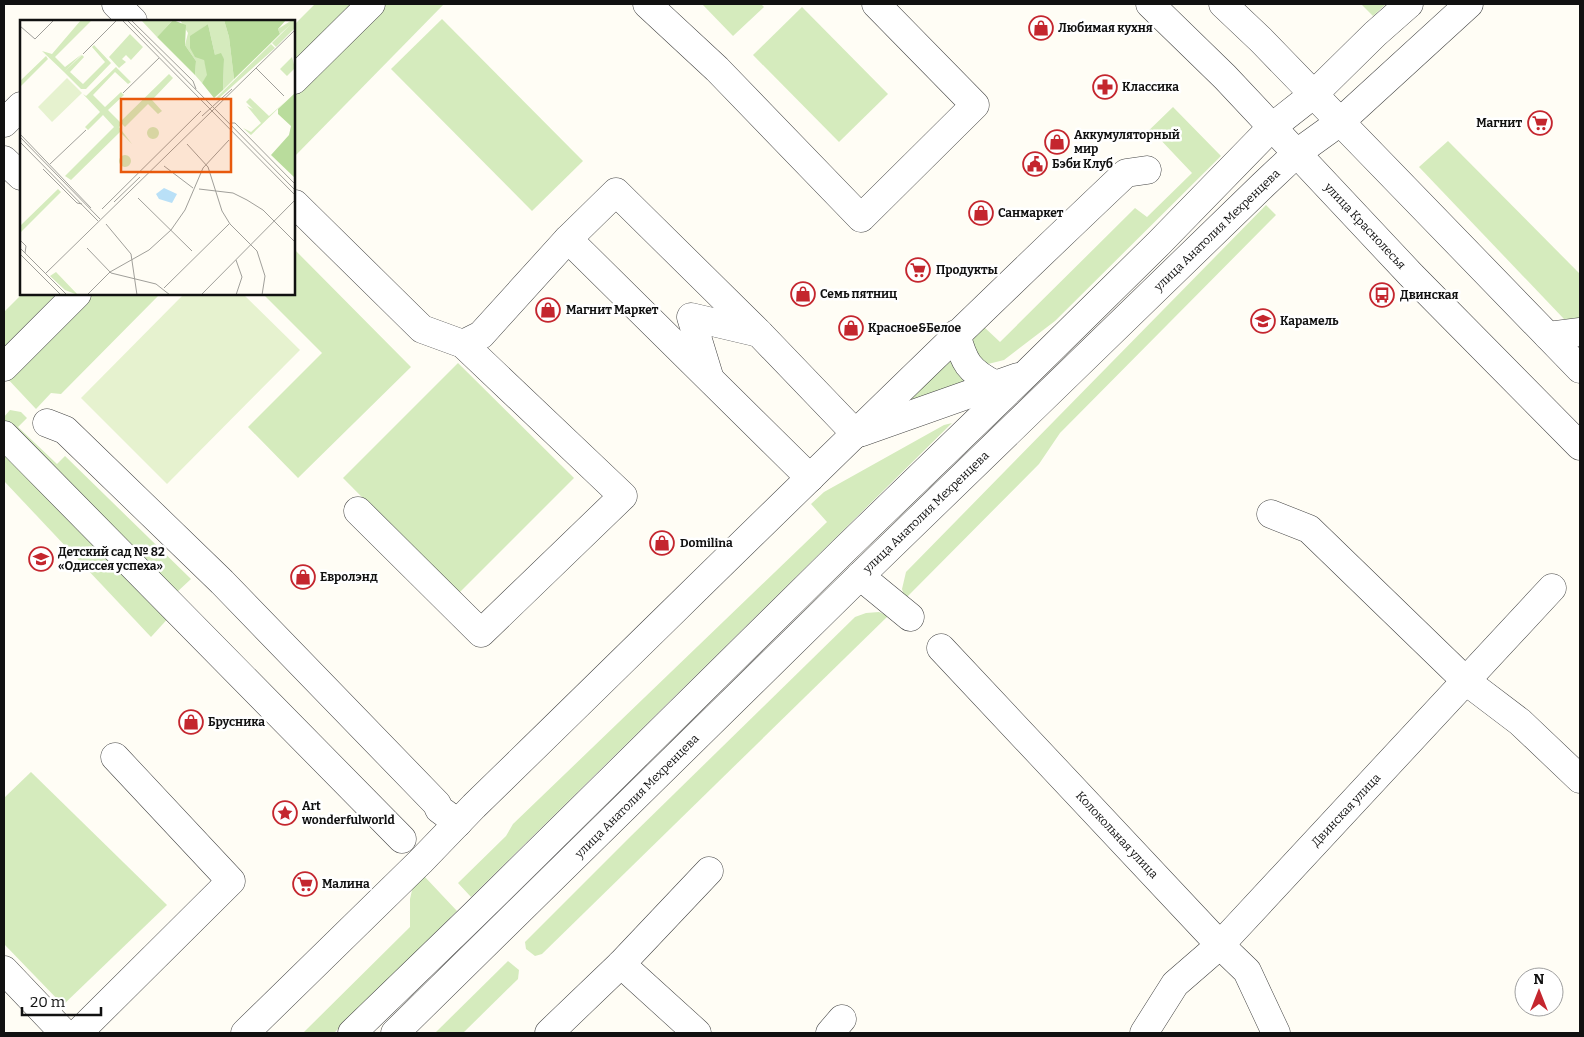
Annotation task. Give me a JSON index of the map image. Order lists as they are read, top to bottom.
{
  "streets": {
    "street": [
      "улица Краснолесья",
      "улица Анатолия Мехренцева",
      "Двинская улица",
      "Колокольная улица"
    ]
  },
  "crossings": [
    ["улица Краснолесья", "улица Анатолия Мехренцева"],
    ["Двинская улица", "Колокольная улица"]
  ],
  "places": {
    "shop": [
      "Любимая кухня",
      "Аккумуляторный мир",
      "Санмаркет",
      "Семь пятниц",
      "Магнит Маркет",
      "Красное&Белое",
      "Domilina",
      "Евролэнд",
      "Брусника"
    ],
    "pharmacy": ["Классика"],
    "supermarket": ["Магнит", "Продукты", "Малина"],
    "public building": ["Бэби Клуб"],
    "bus stop": ["Двинская"],
    "school or university": ["Карамель", "Детский сад № 82 «Одиссея успеха»"],
    "place": ["Art wonderfulworld"]
  },
  "scale_bar": "20 m",
  "north": "top"
}
